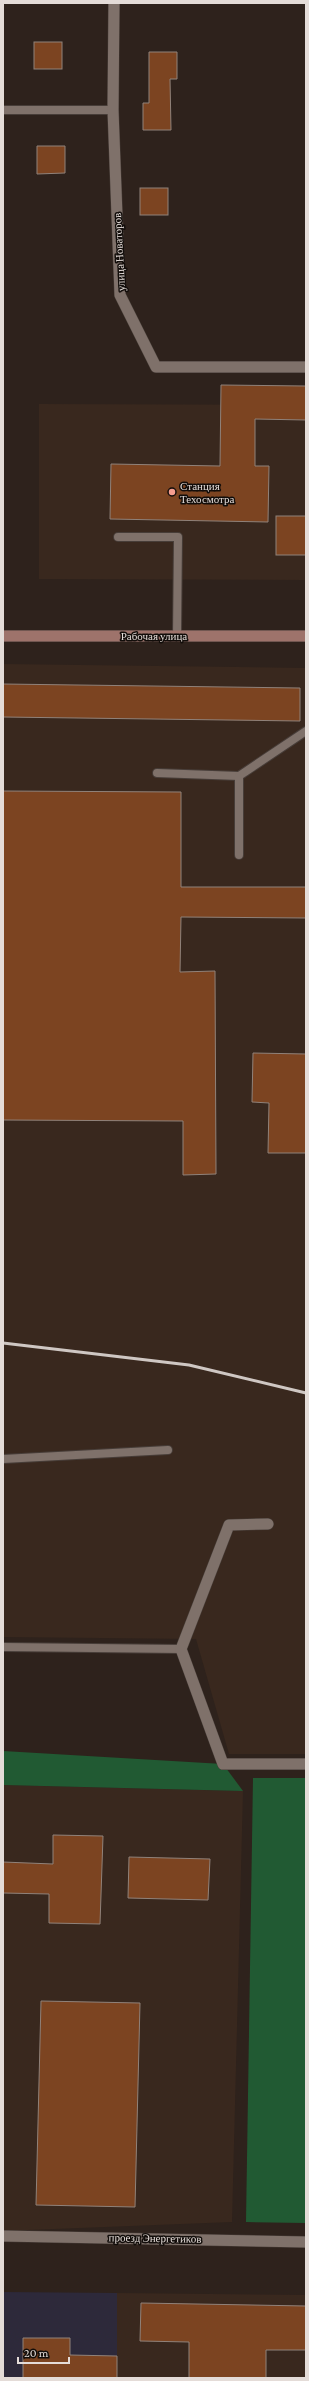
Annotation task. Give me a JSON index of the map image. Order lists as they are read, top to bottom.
{
  "streets": {
    "main road": ["Рабочая улица"],
    "street": ["улица Новаторов", "проезд Энергетиков"]
  },
  "places": ["Станция Техосмотра"],
  "scale_bar": "20 m"
}
